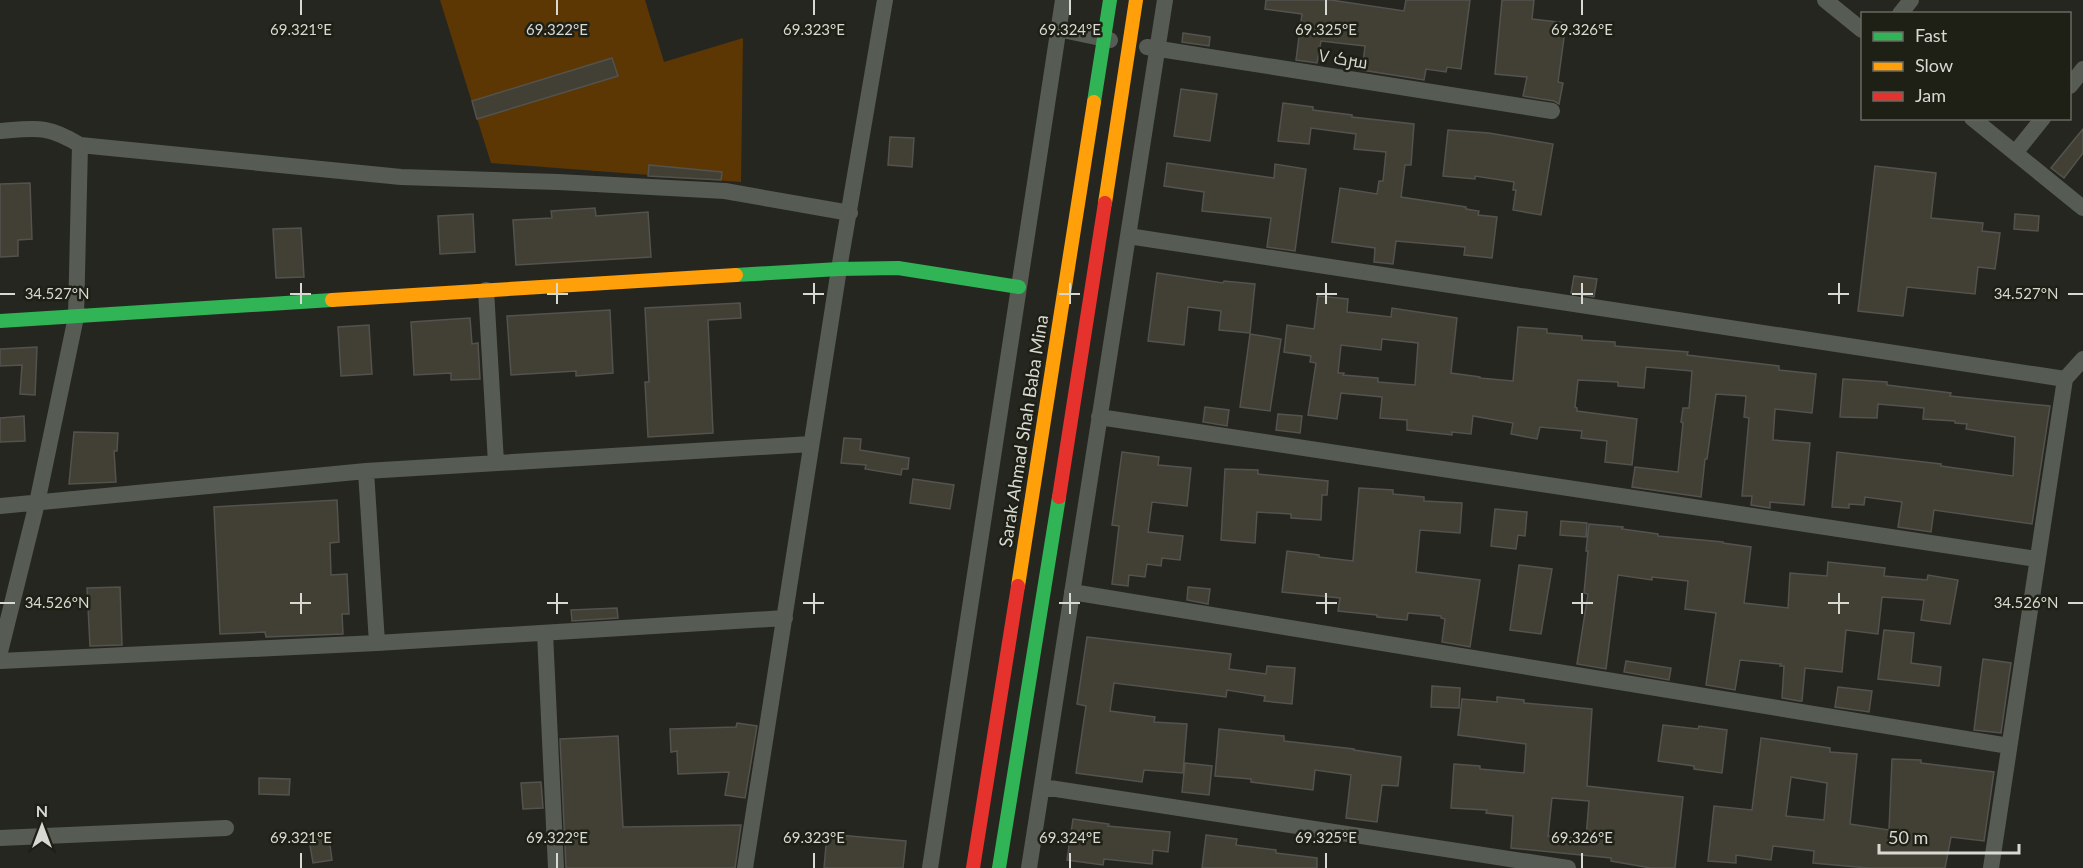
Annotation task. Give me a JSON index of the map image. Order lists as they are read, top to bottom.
{
  "streets": {
    "main road": ["Sarak Ahmad Shah Baba Mina"],
    "street": ["سرک ۷"]
  },
  "crossings": [
    ["سرک ۷", "Sarak Ahmad Shah Baba Mina"]
  ],
  "legend": ["Fast", "Slow", "Jam"],
  "scale_bar": "50 m",
  "north": "top",
  "coordinates": [
    "69.321°E",
    "69.322°E",
    "69.323°E",
    "69.324°E",
    "69.325°E",
    "69.326°E",
    "34.527°N",
    "34.526°N"
  ]
}
